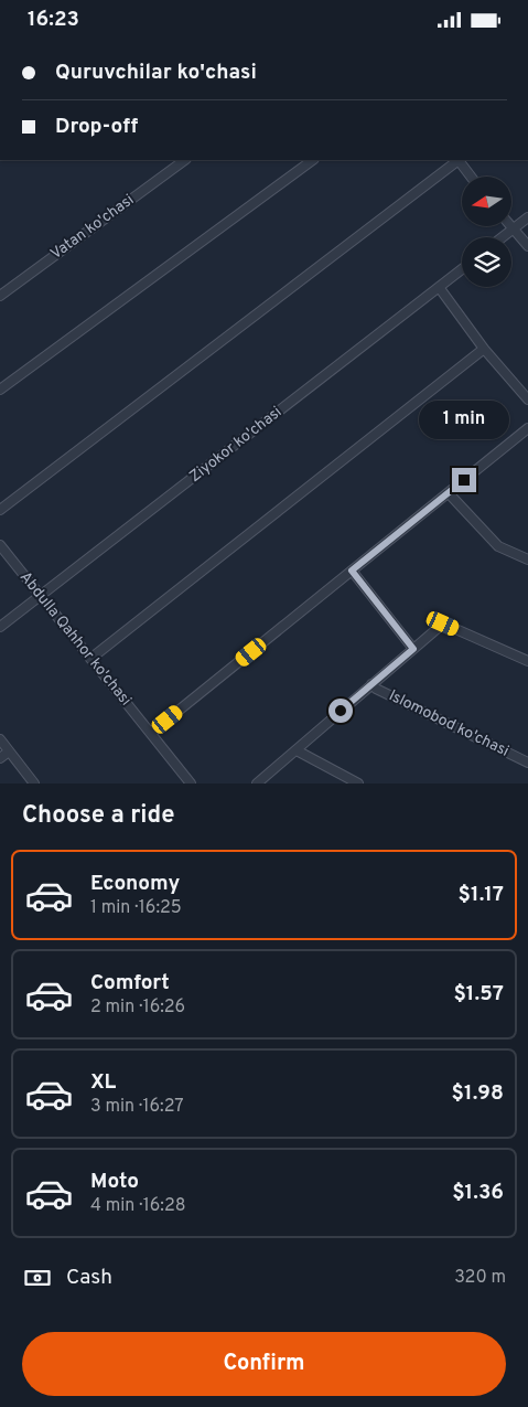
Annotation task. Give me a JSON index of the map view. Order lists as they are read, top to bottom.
{
  "streets": {
    "street": [
      "Vatan ko'chasi",
      "Ziyokor ko'chasi",
      "Abdulla Qahhor ko'chasi",
      "Islomobod ko'chasi"
    ]
  },
  "crossings": [
    ["Ziyokor ko'chasi", "Abdulla Qahhor ko'chasi"]
  ],
  "north": "left",
  "page": {
    "status": "16:23",
    "banner": ["Quruvchilar ko'chasi", "Drop-off"],
    "bubble": "1 min",
    "heading": "Choose a ride",
    "list": [
      {
        "name": "Economy",
        "note": "1 min · 16:25",
        "value": "$1.17"
      },
      {
        "name": "Comfort",
        "note": "2 min · 16:26",
        "value": "$1.57"
      },
      {
        "name": "XL",
        "note": "3 min · 16:27",
        "value": "$1.98"
      },
      {
        "name": "Moto",
        "note": "4 min · 16:28",
        "value": "$1.36"
      }
    ],
    "pay": ["Cash", "320 m"],
    "buttons": "Confirm"
  }
}
